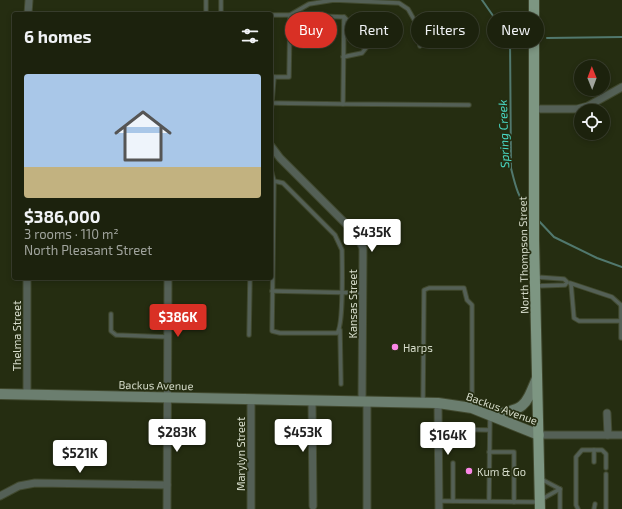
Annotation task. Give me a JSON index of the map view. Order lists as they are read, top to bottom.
{
  "streets": {
    "main road": ["North Thompson Street"],
    "street": [
      "Kansas Street",
      "Thelma Street",
      "Backus Avenue",
      "Marylyn Street"
    ]
  },
  "crossings": [
    ["North Thompson Street", "Backus Avenue"],
    ["Kansas Street", "Backus Avenue"],
    ["Thelma Street", "Backus Avenue"],
    ["Backus Avenue", "Marylyn Street"]
  ],
  "water": ["Spring Creek"],
  "places": ["Harps", "Kum & Go"],
  "north": "top",
  "page": {
    "chip": [
      "Buy",
      "Rent",
      "Filters",
      "New"
    ],
    "heading": "6 homes",
    "list": [
      {
        "name": "$386,000",
        "note": "3 rooms · 110 m² · North Pleasant Street"
      }
    ],
    "price": [
      "$435K",
      "$386K",
      "$283K",
      "$453K",
      "$164K",
      "$521K"
    ]
  }
}
